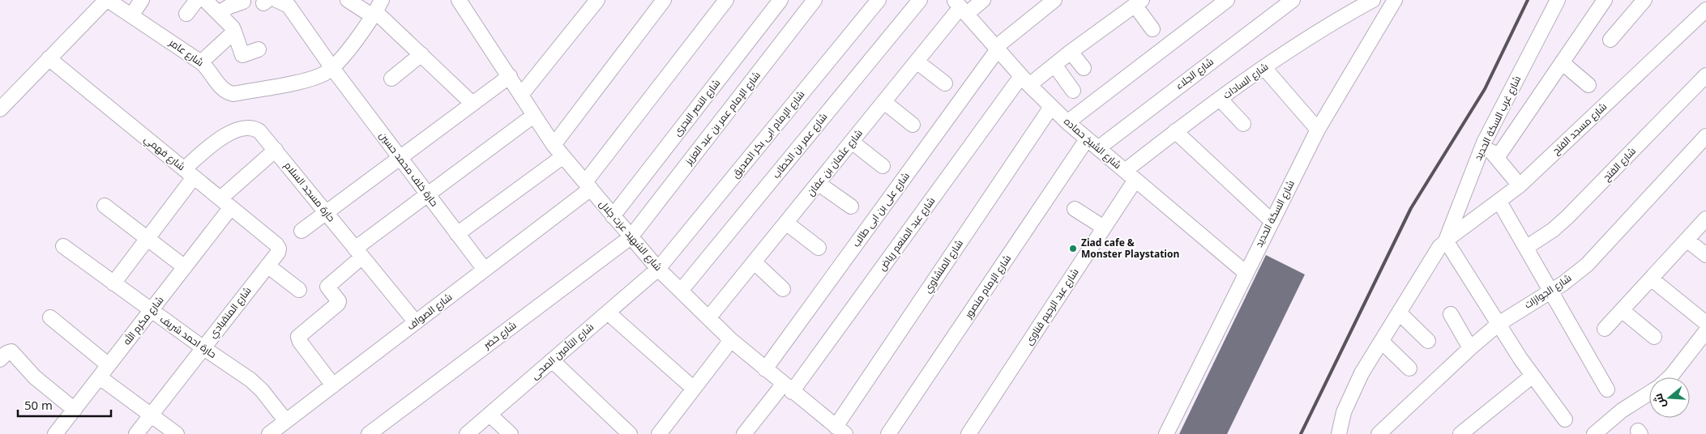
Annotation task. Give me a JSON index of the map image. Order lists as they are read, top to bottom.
{
  "streets": {
    "street": [
      "شارع عامر",
      "شارع الجلاء",
      "شارع السادات",
      "شارع النصر البحرى",
      "شارع الإمام عمر بن عبد العزيز",
      "شارع غرب السكة الحديد",
      "شارع مسجد الفتح",
      "شارع الإمام ابى بكر الصديق",
      "شارع الشيخ حماده",
      "شارع عمر بن الخطاب",
      "شارع فهمي",
      "شارع عثمان بن عفان",
      "شارع الفتح",
      "حارة خلف محمد حسين",
      "حارة مسجد السلام",
      "شارع على بن ابى طالب",
      "شارع السكة الحديد",
      "شارع عبد المنعم رياض",
      "شارع الشهيد عزت جلال",
      "شارع المنشاوي",
      "شارع الإمام منصور",
      "شارع الجوازات",
      "شارع عبد الرحيم قناوى",
      "شارع الصواف",
      "شارع المنقبادي",
      "شارع مكرم الله",
      "شارع خضر",
      "حارة احمد شريف",
      "شارع التأمين الصحى"
    ]
  },
  "crossings": [
    ["شارع عامر", "حارة خلف محمد حسين"],
    ["شارع الجلاء", "شارع الشيخ حماده"],
    ["شارع الجلاء", "شارع الإمام منصور"],
    ["شارع السادات", "شارع الشيخ حماده"],
    ["شارع السادات", "شارع عبد الرحيم قناوى"],
    ["شارع النصر البحرى", "شارع الشهيد عزت جلال"],
    ["شارع الإمام عمر بن عبد العزيز", "شارع الشهيد عزت جلال"],
    ["شارع الإمام عمر بن عبد العزيز", "شارع خضر"],
    ["شارع غرب السكة الحديد", "شارع مسجد الفتح"],
    ["شارع الإمام ابى بكر الصديق", "شارع الشهيد عزت جلال"],
    ["شارع الإمام ابى بكر الصديق", "شارع التأمين الصحى"],
    ["شارع الشيخ حماده", "شارع عثمان بن عفان"],
    ["شارع الشيخ حماده", "شارع على بن ابى طالب"],
    ["شارع الشيخ حماده", "شارع السكة الحديد"],
    ["شارع الشيخ حماده", "شارع عبد المنعم رياض"],
    ["شارع الشيخ حماده", "شارع المنشاوي"],
    ["شارع الشيخ حماده", "شارع الإمام منصور"],
    ["شارع الشيخ حماده", "شارع عبد الرحيم قناوى"],
    ["شارع عمر بن الخطاب", "شارع الشهيد عزت جلال"],
    ["شارع فهمي", "حارة مسجد السلام"],
    ["شارع فهمي", "شارع المنقبادي"],
    ["شارع فهمي", "شارع مكرم الله"],
    ["شارع عثمان بن عفان", "شارع الشهيد عزت جلال"],
    ["حارة خلف محمد حسين", "شارع الصواف"],
    ["حارة مسجد السلام", "شارع الصواف"],
    ["حارة مسجد السلام", "شارع مكرم الله"],
    ["حارة مسجد السلام", "حارة احمد شريف"],
    ["شارع على بن ابى طالب", "شارع الشهيد عزت جلال"],
    ["شارع عبد المنعم رياض", "شارع الشهيد عزت جلال"],
    ["شارع الشهيد عزت جلال", "شارع المنشاوي"],
    ["شارع الشهيد عزت جلال", "شارع الصواف"],
    ["شارع الشهيد عزت جلال", "شارع خضر"],
    ["شارع الشهيد عزت جلال", "شارع التأمين الصحى"],
    ["شارع الصواف", "حارة احمد شريف"],
    ["شارع المنقبادي", "حارة احمد شريف"],
    ["شارع مكرم الله", "حارة احمد شريف"]
  ],
  "places": ["Ziad cafe & Monster Playstation"],
  "scale_bar": "50 m",
  "north": "left"
}
